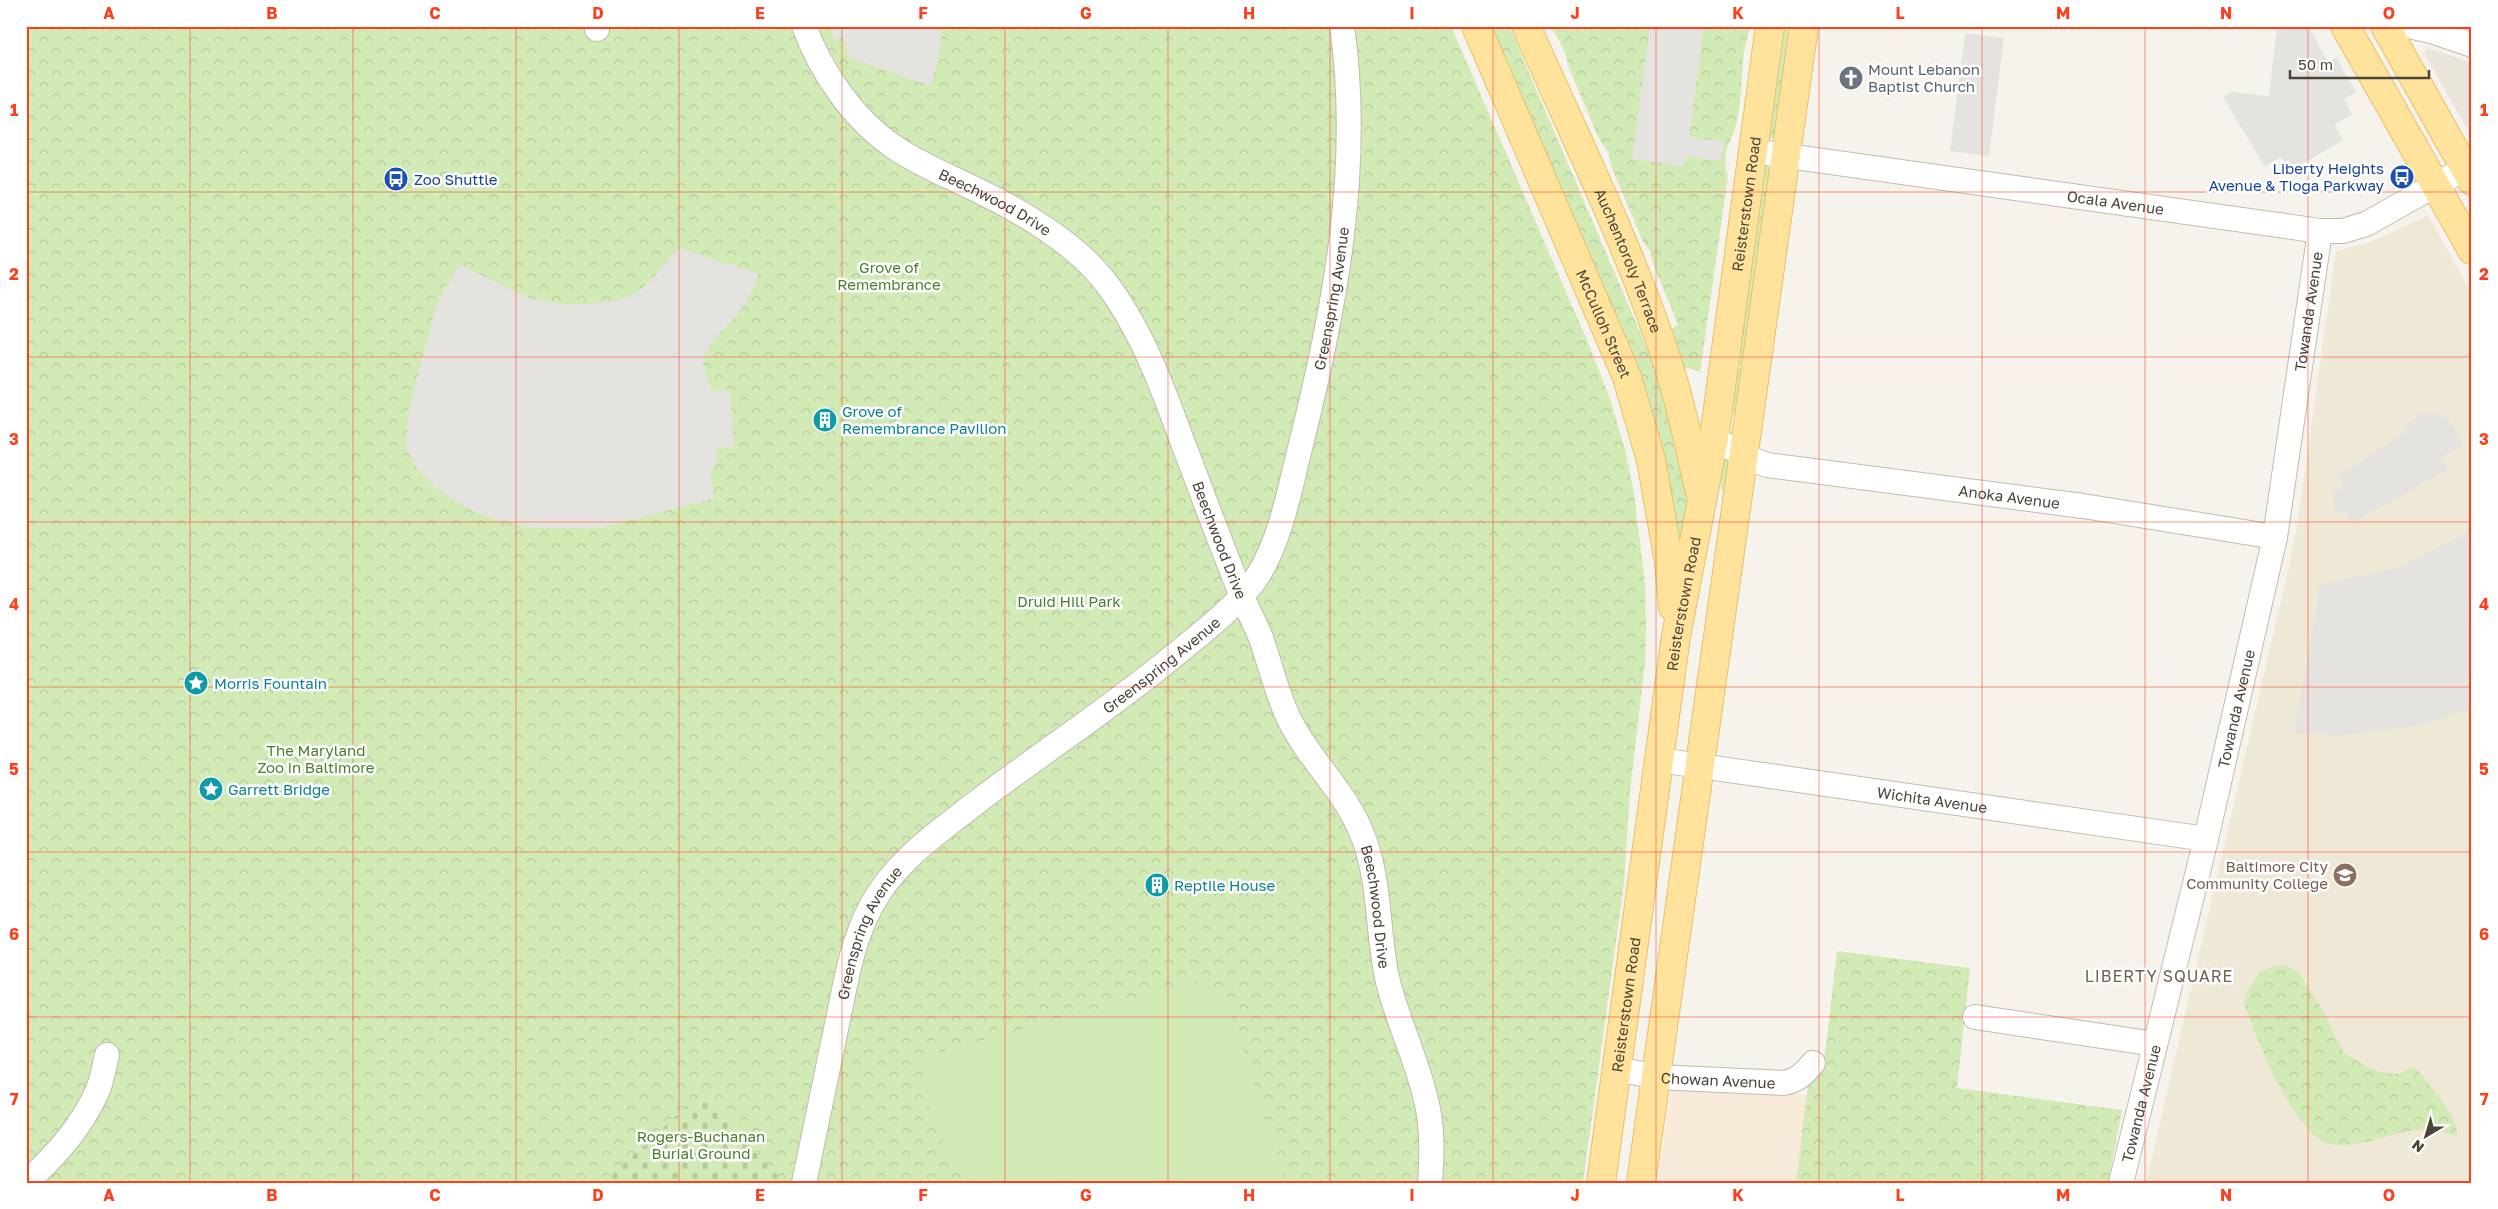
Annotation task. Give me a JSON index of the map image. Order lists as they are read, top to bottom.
{
  "streets": {
    "main road": ["Reisterstown Road", "Auchentoroly Terrace", "McCulloh Street"],
    "street": [
      "Ocala Avenue",
      "Beechwood Drive",
      "Greenspring Avenue",
      "Towanda Avenue",
      "Anoka Avenue",
      "Wichita Avenue",
      "Chowan Avenue"
    ]
  },
  "crossings": [
    ["Ocala Avenue", "Reisterstown Road"],
    ["Ocala Avenue", "Towanda Avenue"],
    ["Beechwood Drive", "Greenspring Avenue"],
    ["Reisterstown Road", "Auchentoroly Terrace"],
    ["Reisterstown Road", "McCulloh Street"],
    ["Reisterstown Road", "Anoka Avenue"],
    ["Reisterstown Road", "Wichita Avenue"],
    ["Reisterstown Road", "Chowan Avenue"],
    ["Towanda Avenue", "Anoka Avenue"],
    ["Towanda Avenue", "Wichita Avenue"]
  ],
  "districts": ["LIBERTY SQUARE"],
  "parks": [
    "Grove of Remembrance",
    "Druid Hill Park",
    "The Maryland Zoo in Baltimore",
    "Rogers-Buchanan Burial Ground"
  ],
  "places": {
    "church": ["Mount Lebanon Baptist Church"],
    "bus stop": ["Liberty Heights Avenue & Tioga Parkway", "Zoo Shuttle"],
    "building": ["Grove of Remembrance Pavilion", "Reptile House"],
    "place": ["Morris Fountain", "Garrett Bridge"],
    "school or university": ["Baltimore City Community College"]
  },
  "scale_bar": "50 m",
  "north": "bottom left",
  "grid": {
    "columns": [
      "A",
      "B",
      "C",
      "D",
      "E",
      "F",
      "G",
      "H",
      "I",
      "J",
      "K",
      "L",
      "M",
      "N",
      "O"
    ],
    "rows": [
      "1",
      "2",
      "3",
      "4",
      "5",
      "6",
      "7"
    ]
  }
}
